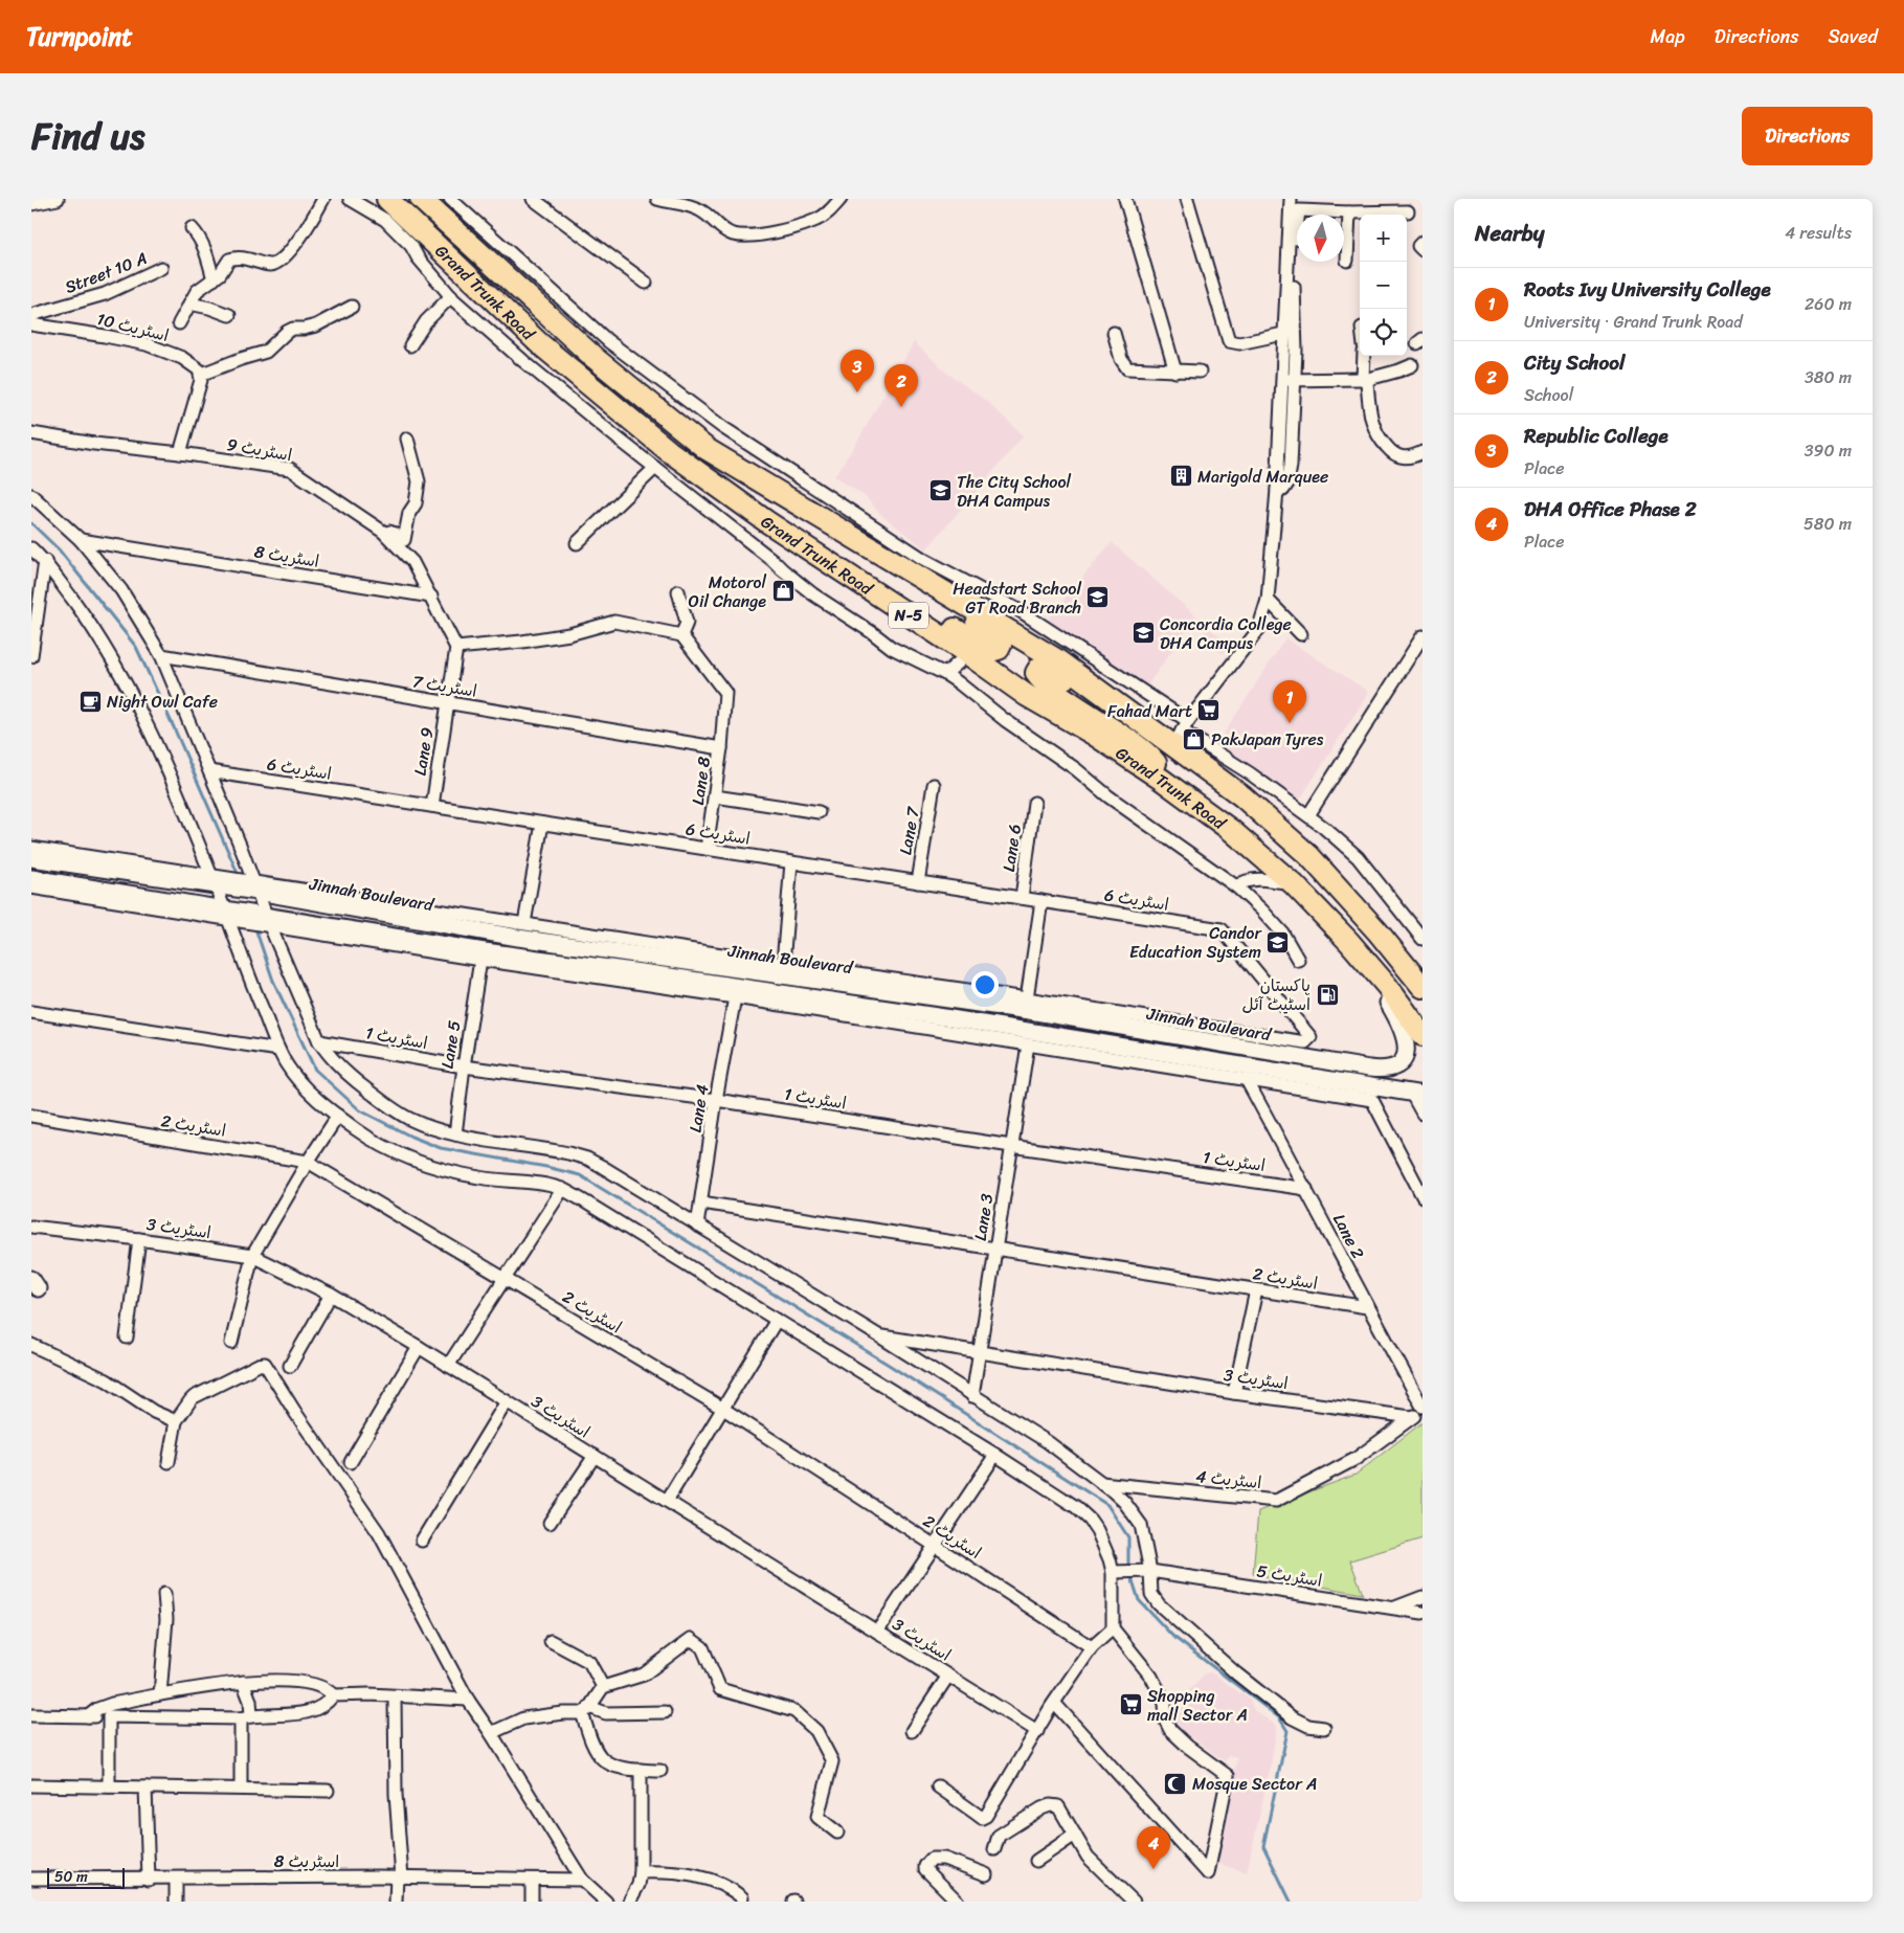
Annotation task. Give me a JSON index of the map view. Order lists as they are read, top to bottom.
{
  "streets": {
    "highway": ["Grand Trunk Road", "N-5"],
    "street": [
      "Street 10 A",
      "اسٹریٹ 10",
      "اسٹریٹ 9",
      "اسٹریٹ 8",
      "اسٹریٹ 7",
      "Lane 9",
      "اسٹریٹ 6",
      "Lane 8",
      "Lane 7",
      "Lane 6",
      "Jinnah Boulevard",
      "اسٹریٹ 1",
      "Lane 5",
      "Lane 4",
      "اسٹریٹ 2",
      "Lane 3",
      "اسٹریٹ 3",
      "Lane 2",
      "اسٹریٹ 4",
      "اسٹریٹ 5"
    ]
  },
  "crossings": [
    ["Grand Trunk Road", "Jinnah Boulevard"],
    ["اسٹریٹ 9", "اسٹریٹ 8"],
    ["اسٹریٹ 7", "Lane 9"],
    ["اسٹریٹ 7", "Lane 8"],
    ["Lane 9", "اسٹریٹ 6"],
    ["اسٹریٹ 6", "Lane 8"],
    ["اسٹریٹ 6", "Lane 7"],
    ["اسٹریٹ 6", "Lane 6"],
    ["اسٹریٹ 6", "Jinnah Boulevard"],
    ["اسٹریٹ 1", "Lane 5"],
    ["اسٹریٹ 1", "Lane 4"],
    ["اسٹریٹ 1", "Lane 3"],
    ["اسٹریٹ 1", "Lane 2"],
    ["Lane 4", "اسٹریٹ 2"],
    ["اسٹریٹ 2", "Lane 3"],
    ["اسٹریٹ 2", "Lane 2"],
    ["Lane 3", "اسٹریٹ 3"],
    ["اسٹریٹ 3", "اسٹریٹ 4"]
  ],
  "places": {
    "building": ["Marigold Marquee"],
    "school or university": [
      "The City School DHA Campus",
      "Headstart School GT Road Branch",
      "Concordia College DHA Campus",
      "Candor Education System"
    ],
    "shop": ["Motorol Oil Change", "PakJapan Tyres"],
    "cafe": ["Night Owl Cafe"],
    "supermarket": ["Fahad Mart", "Shopping mall Sector A"],
    "fuel station": ["پاکستان اسٹیٹ آئل"],
    "mosque": ["Mosque Sector A"]
  },
  "scale_bar": "50 m",
  "north": "bottom",
  "page": {
    "header": "Turnpoint",
    "nav": ["Map", "Directions", "Saved"],
    "title": "Find us",
    "buttons": "Directions",
    "heading": ["Nearby", "4 results"],
    "map_buttons": ["+", "−"],
    "list": [
      {
        "mark": "1",
        "name": "Roots Ivy University College",
        "note": "University · Grand Trunk Road",
        "value": "260 m"
      },
      {
        "mark": "2",
        "name": "City School",
        "note": "School",
        "value": "380 m"
      },
      {
        "mark": "3",
        "name": "Republic College",
        "note": "Place",
        "value": "390 m"
      },
      {
        "mark": "4",
        "name": "DHA Office Phase 2",
        "note": "Place",
        "value": "580 m"
      }
    ],
    "pins": [
      "3",
      "2",
      "1",
      "4"
    ],
    "scale": "50 m"
  }
}
